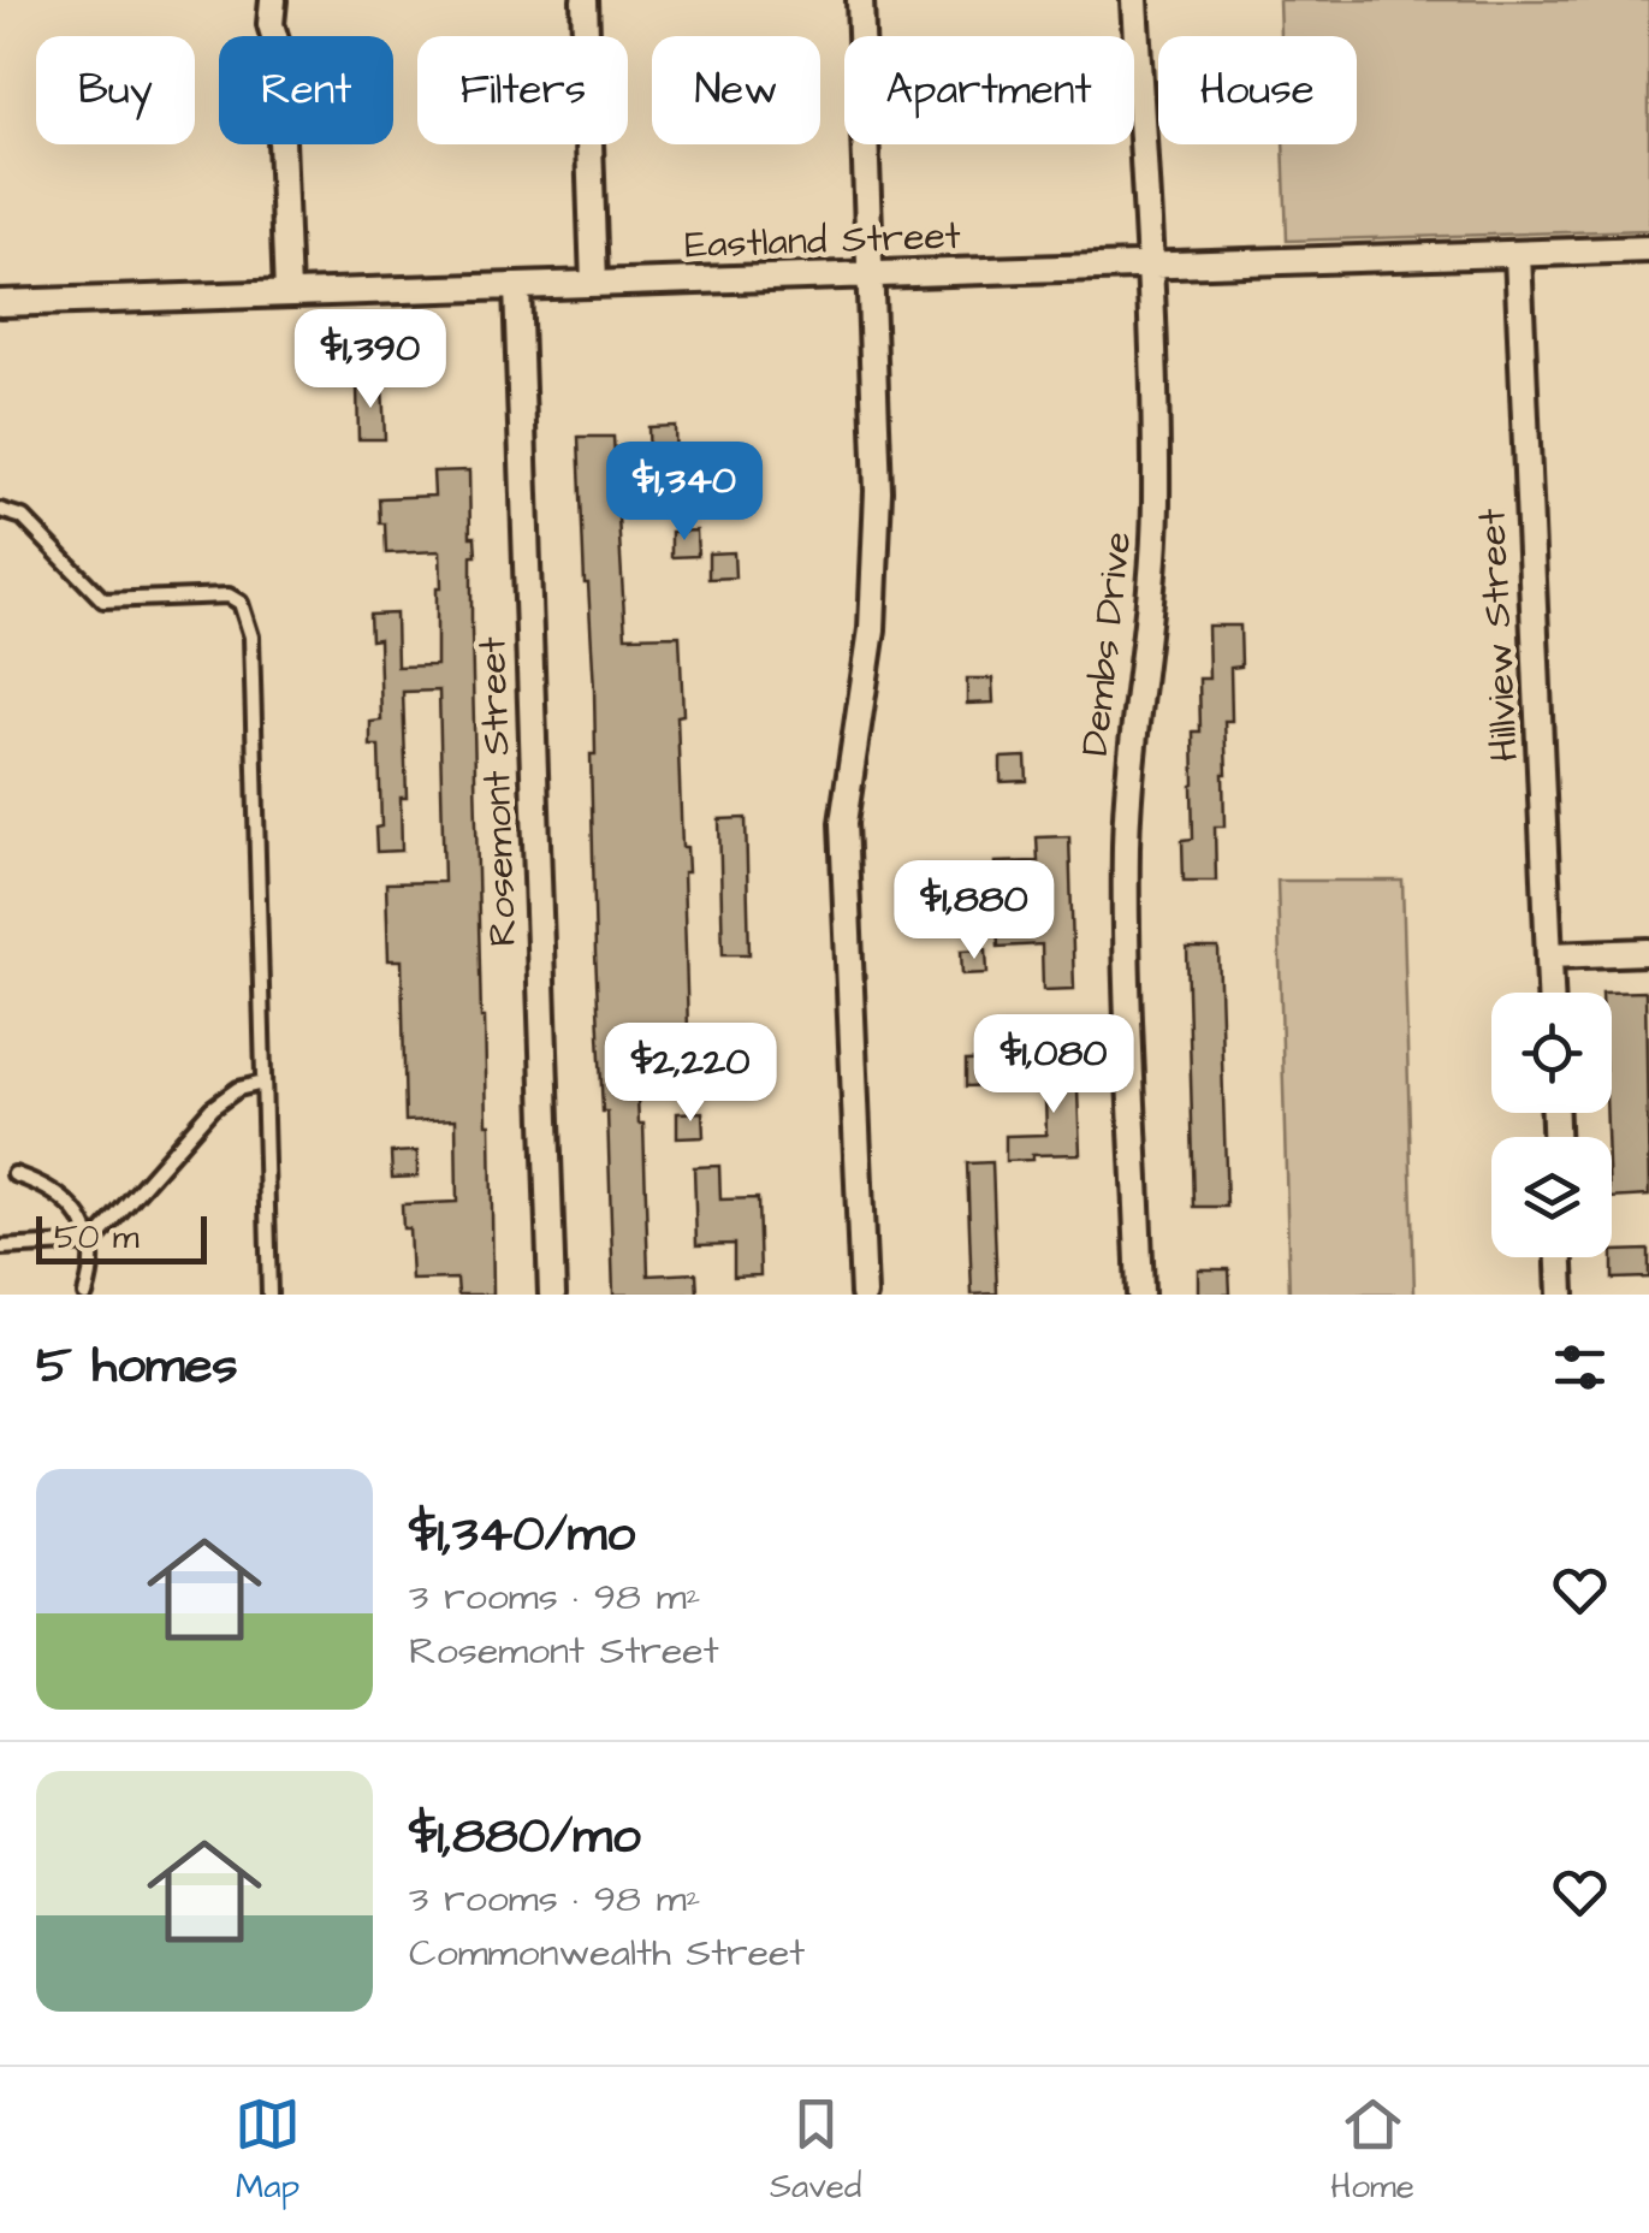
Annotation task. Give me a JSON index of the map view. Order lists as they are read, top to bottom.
{
  "streets": {
    "street": [
      "Eastland Street",
      "Hillview Street",
      "Dembs Drive",
      "Rosemont Street"
    ]
  },
  "crossings": [
    ["Eastland Street", "Hillview Street"],
    ["Eastland Street", "Dembs Drive"],
    ["Eastland Street", "Rosemont Street"]
  ],
  "scale_bar": "50 m",
  "page": {
    "chip": [
      "Buy",
      "Rent",
      "Filters",
      "New",
      "Apartment",
      "House"
    ],
    "price": [
      "$1,390",
      "$1,340",
      "$1,880",
      "$1,080",
      "$2,220"
    ],
    "scale": "50 m",
    "heading": "5 homes",
    "list": [
      {
        "name": "$1,340/mo",
        "note": "3 rooms · 98 m² · Rosemont Street"
      },
      {
        "name": "$1,880/mo",
        "note": "3 rooms · 98 m² · Commonwealth Street"
      }
    ],
    "tabs": ["Map", "Saved", "Home"]
  }
}
